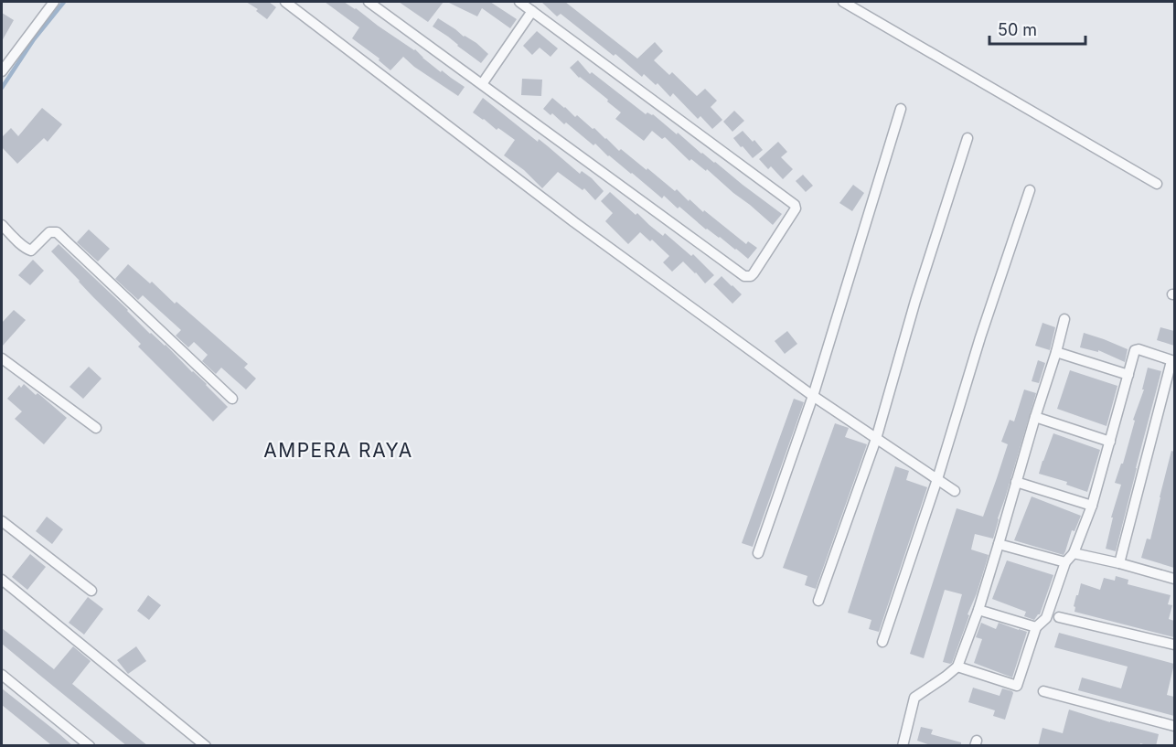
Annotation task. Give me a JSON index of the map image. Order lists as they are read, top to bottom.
{
  "districts": ["AMPERA RAYA"],
  "scale_bar": "50 m"
}
